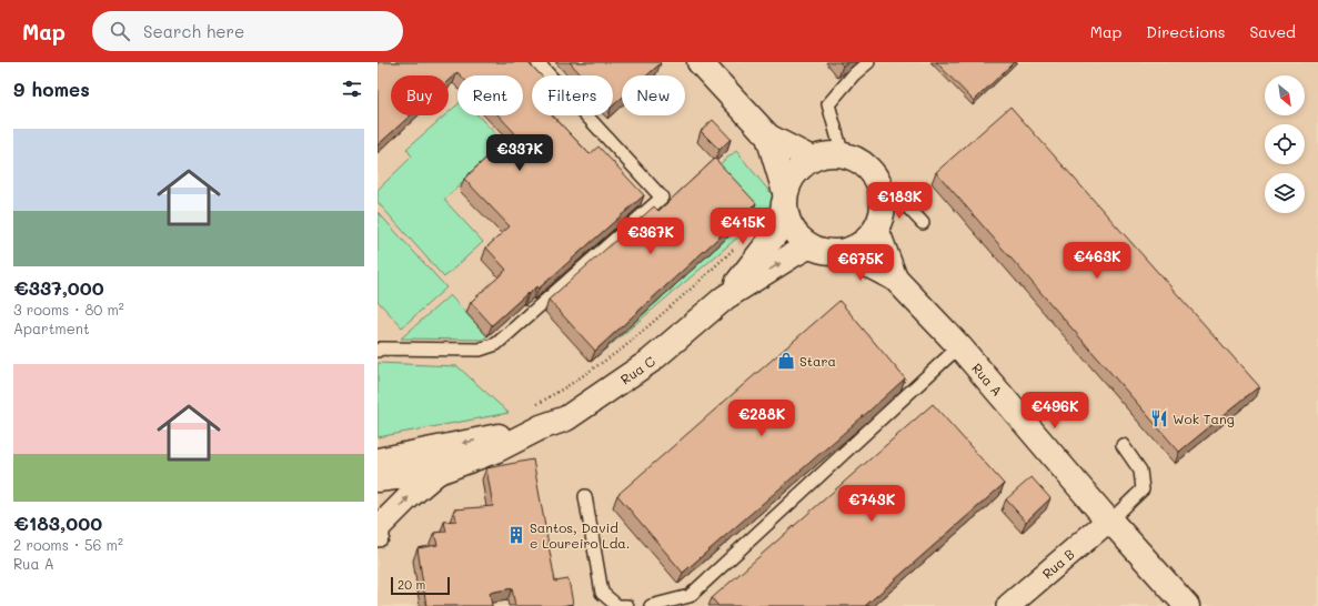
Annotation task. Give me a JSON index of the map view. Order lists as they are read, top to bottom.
{
  "streets": {
    "street": ["Rua C", "Rua A", "Rua B"]
  },
  "crossings": [
    ["Rua C", "Rua A"],
    ["Rua A", "Rua B"]
  ],
  "places": {
    "shop": ["Stara"],
    "restaurant": ["Wok Tang"],
    "building": ["Santos, David e Loureiro Lda."]
  },
  "scale_bar": "20 m",
  "north": "bottom right",
  "page": {
    "header": "Map",
    "search": "Search here",
    "nav": ["Map", "Directions", "Saved"],
    "heading": "9 homes",
    "chip": [
      "Buy",
      "Rent",
      "Filters",
      "New"
    ],
    "list": [
      {
        "name": "€337,000",
        "note": "3 rooms · 80 m² · Apartment"
      },
      {
        "name": "€183,000",
        "note": "2 rooms · 56 m² · Rua A"
      }
    ],
    "price": [
      "€337K",
      "€183K",
      "€415K",
      "€367K",
      "€463K",
      "€675K",
      "€496K",
      "€288K",
      "€743K"
    ],
    "scale": "20 m"
  }
}
